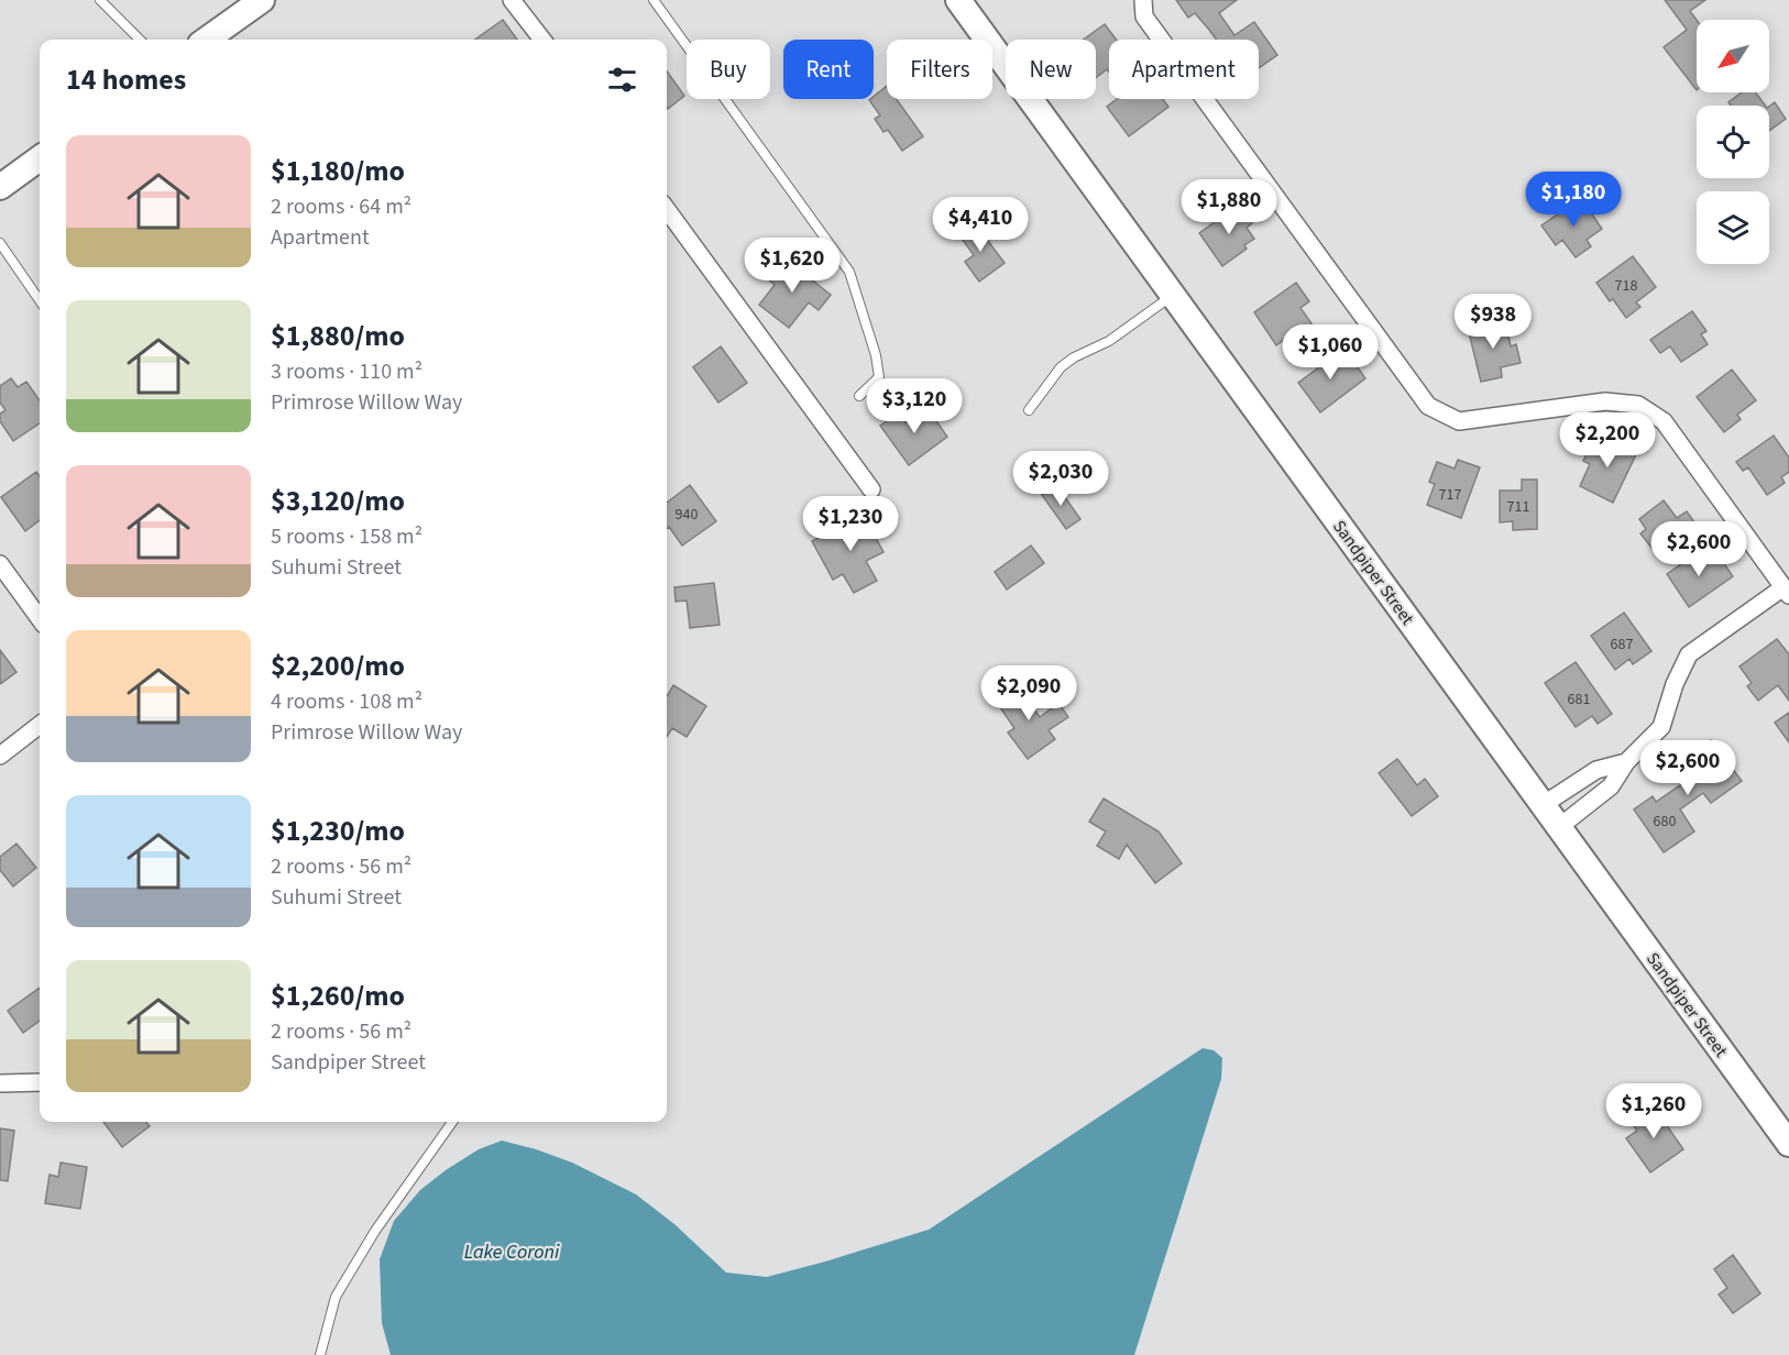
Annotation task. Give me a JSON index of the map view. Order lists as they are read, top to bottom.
{
  "streets": {
    "street": ["Sandpiper Street"]
  },
  "water": ["Lake Coroni"],
  "house_numbers": [
    "718",
    "717",
    "711",
    "940",
    "687",
    "681",
    "680"
  ],
  "north": "bottom left",
  "page": {
    "chip": [
      "Buy",
      "Rent",
      "Filters",
      "New",
      "Apartment"
    ],
    "heading": "14 homes",
    "list": [
      {
        "name": "$1,180/mo",
        "note": "2 rooms · 64 m² · Apartment"
      },
      {
        "name": "$1,880/mo",
        "note": "3 rooms · 110 m² · Primrose Willow Way"
      },
      {
        "name": "$3,120/mo",
        "note": "5 rooms · 158 m² · Suhumi Street"
      },
      {
        "name": "$2,200/mo",
        "note": "4 rooms · 108 m² · Primrose Willow Way"
      },
      {
        "name": "$1,230/mo",
        "note": "2 rooms · 56 m² · Suhumi Street"
      },
      {
        "name": "$1,260/mo",
        "note": "2 rooms · 56 m² · Sandpiper Street"
      }
    ],
    "price": [
      "$1,180",
      "$1,880",
      "$4,410",
      "$1,620",
      "$938",
      "$1,060",
      "$3,120",
      "$2,200",
      "$2,030",
      "$1,230",
      "$2,600",
      "$2,090",
      "$2,600",
      "$1,260"
    ]
  }
}
